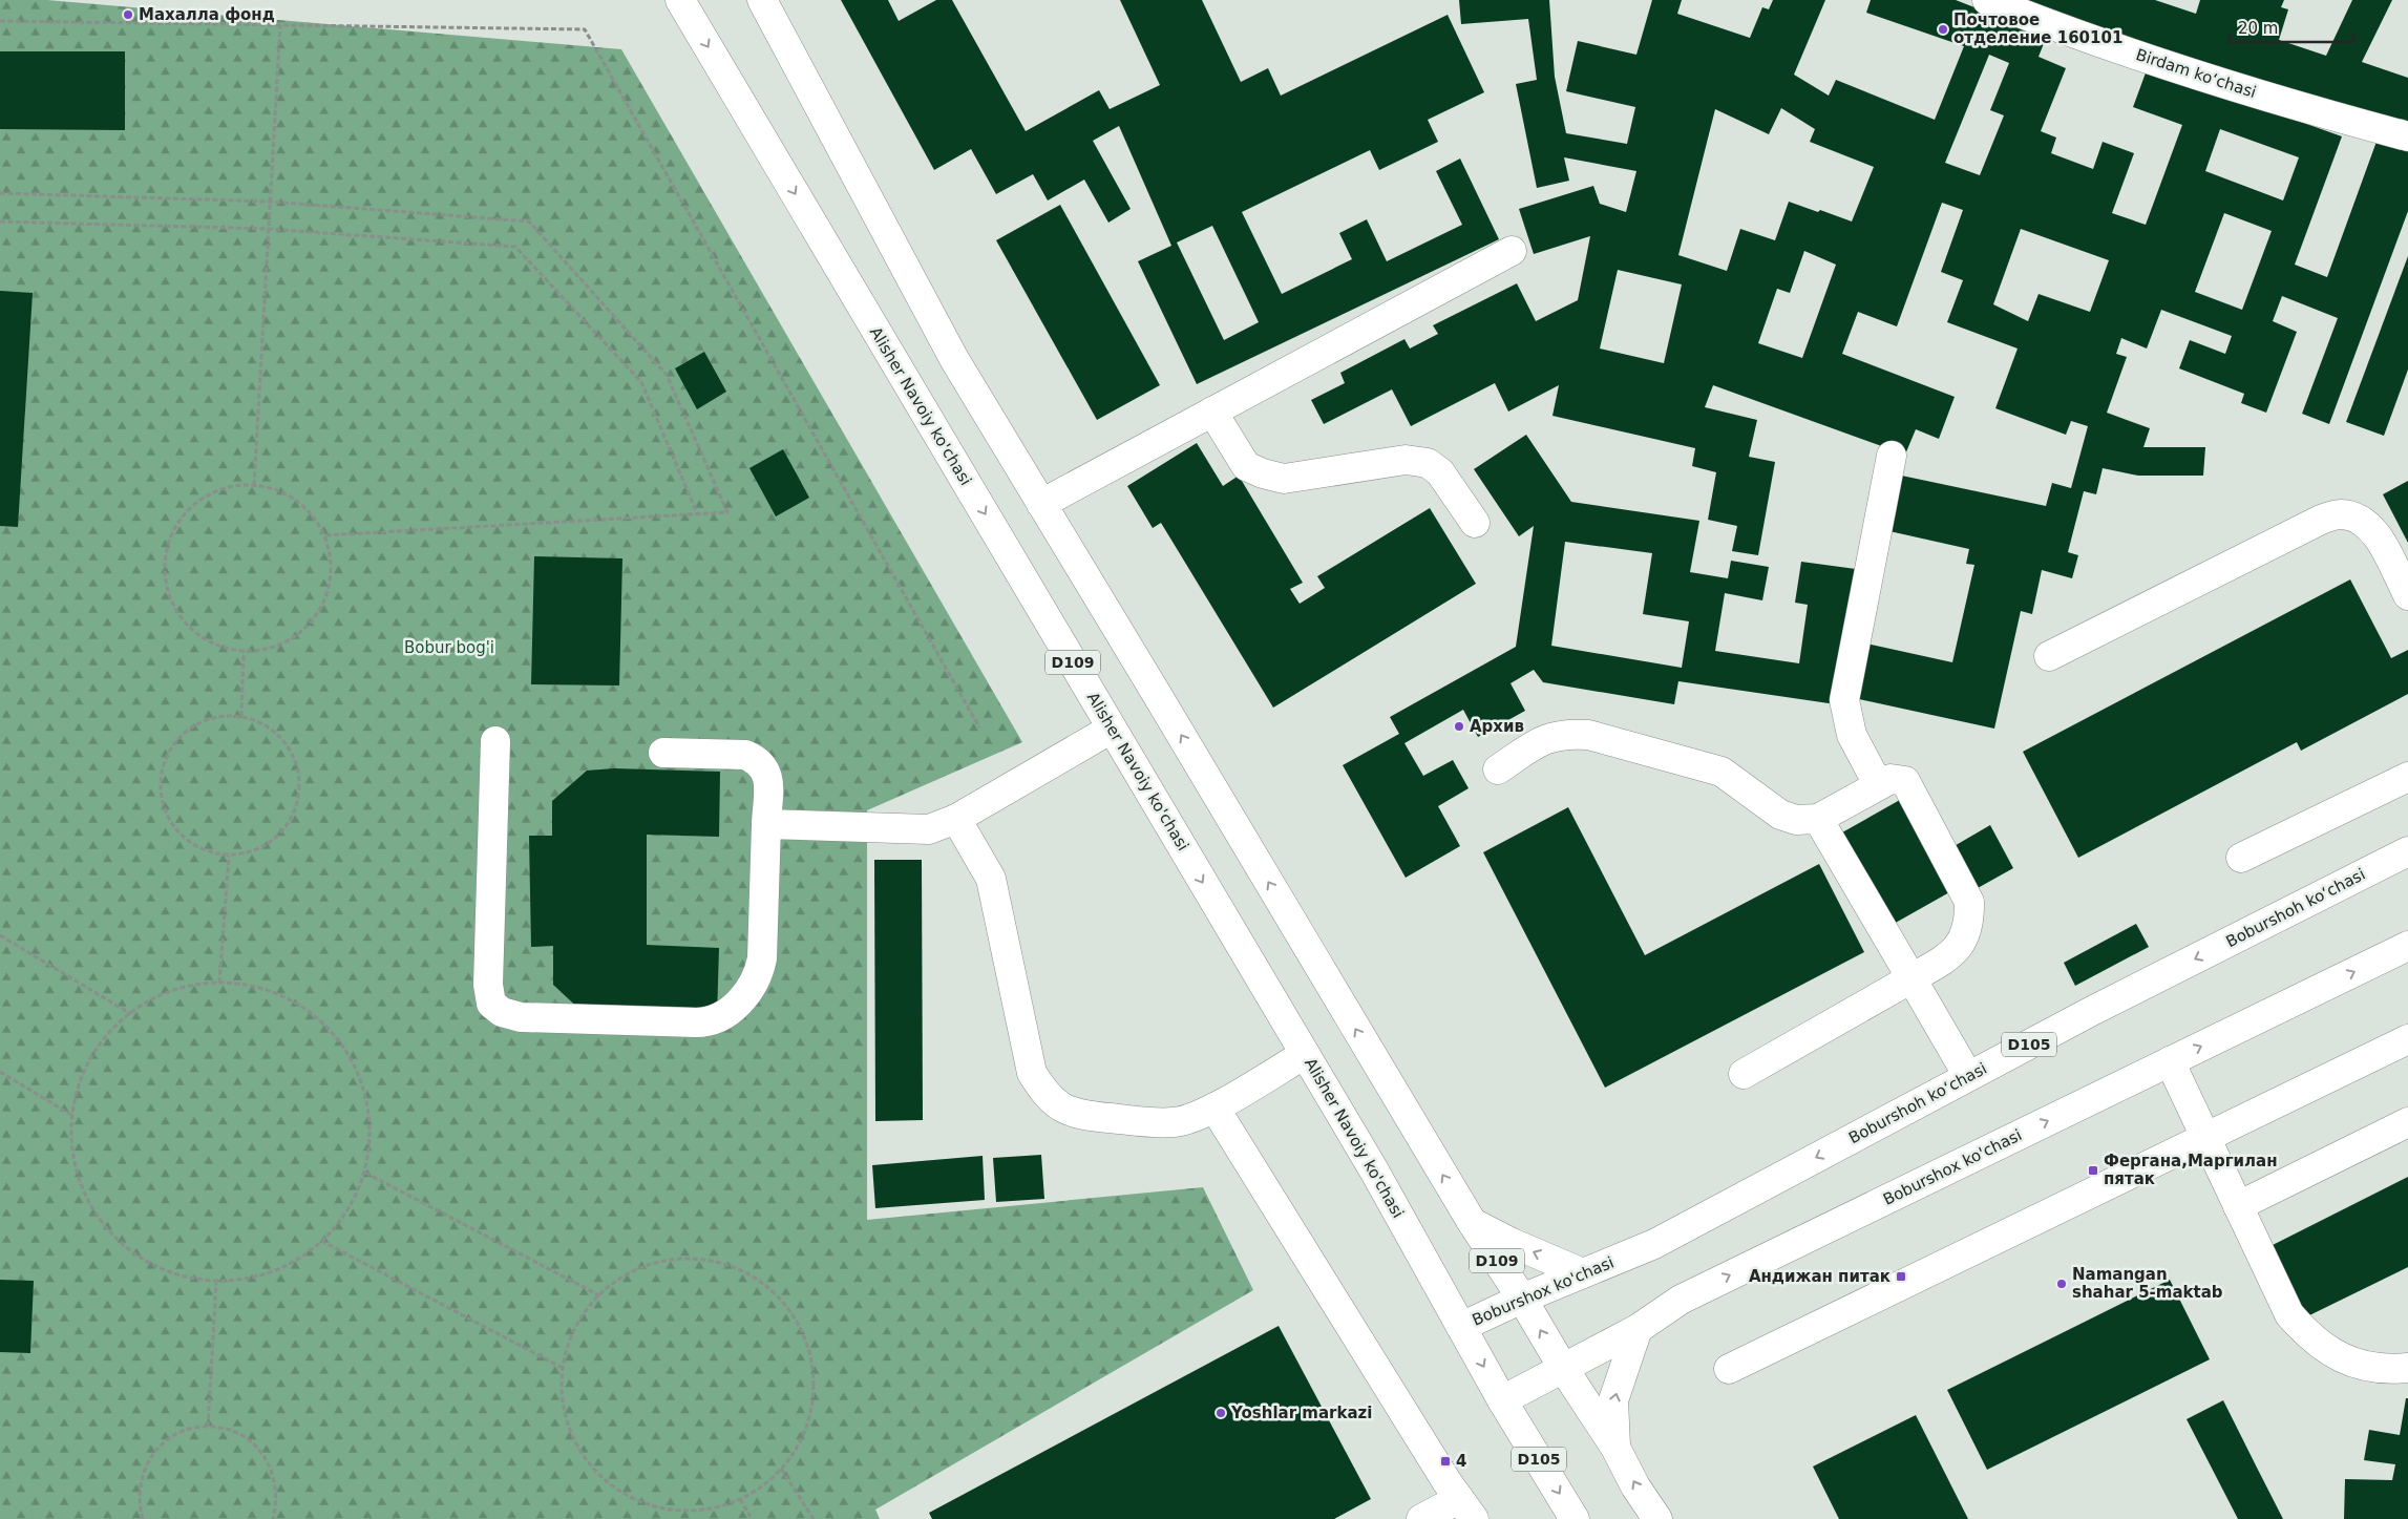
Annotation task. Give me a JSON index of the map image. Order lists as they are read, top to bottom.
{
  "streets": {
    "main road": [
      "Birdam koʻchasi",
      "Alisher Navoiy ko'chasi",
      "D109",
      "Boburshoh koʻchasi",
      "D105",
      "Boburshox ko'chasi"
    ]
  },
  "crossings": [
    ["Alisher Navoiy ko'chasi", "Boburshox ko'chasi"],
    ["D109", "Boburshox ko'chasi"],
    ["Boburshoh koʻchasi", "Boburshox ko'chasi"]
  ],
  "parks": ["Bobur bog'i"],
  "places": {
    "other": [
      "Махалла фонд",
      "Почтовое отделение 160101",
      "Архив",
      "Namangan shahar 5-maktab",
      "Yoshlar markazi"
    ],
    "transit": ["Фергана,Маргилан пятак", "Андижан питак", "4"]
  },
  "scale_bar": "20 m"
}
